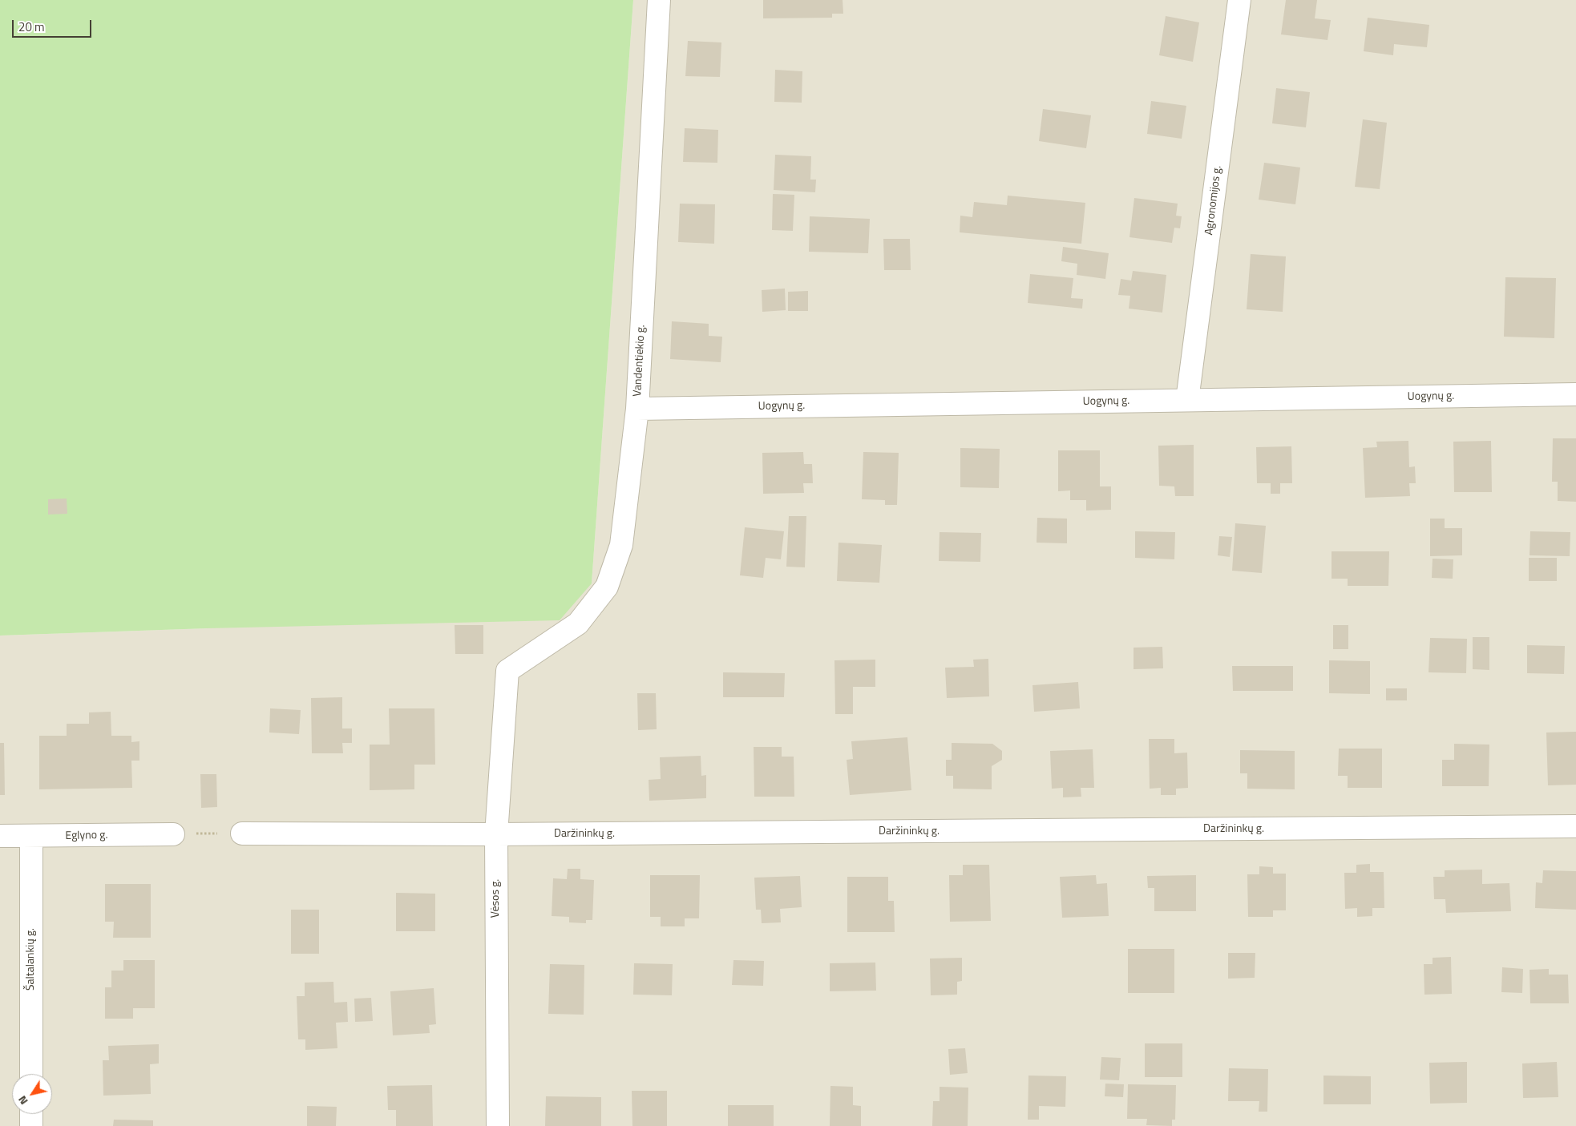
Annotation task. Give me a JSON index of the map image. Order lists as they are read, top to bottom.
{
  "streets": {
    "street": [
      "Agronomijos g.",
      "Vandentiekio g.",
      "Uogynų g.",
      "Daržininkų g.",
      "Eglyno g.",
      "Vėsos g.",
      "Šaltalankių g."
    ]
  },
  "crossings": [
    ["Agronomijos g.", "Uogynų g."],
    ["Vandentiekio g.", "Uogynų g."],
    ["Vandentiekio g.", "Vėsos g."],
    ["Daržininkų g.", "Vėsos g."],
    ["Eglyno g.", "Šaltalankių g."]
  ],
  "scale_bar": "20 m",
  "north": "bottom left"
}
